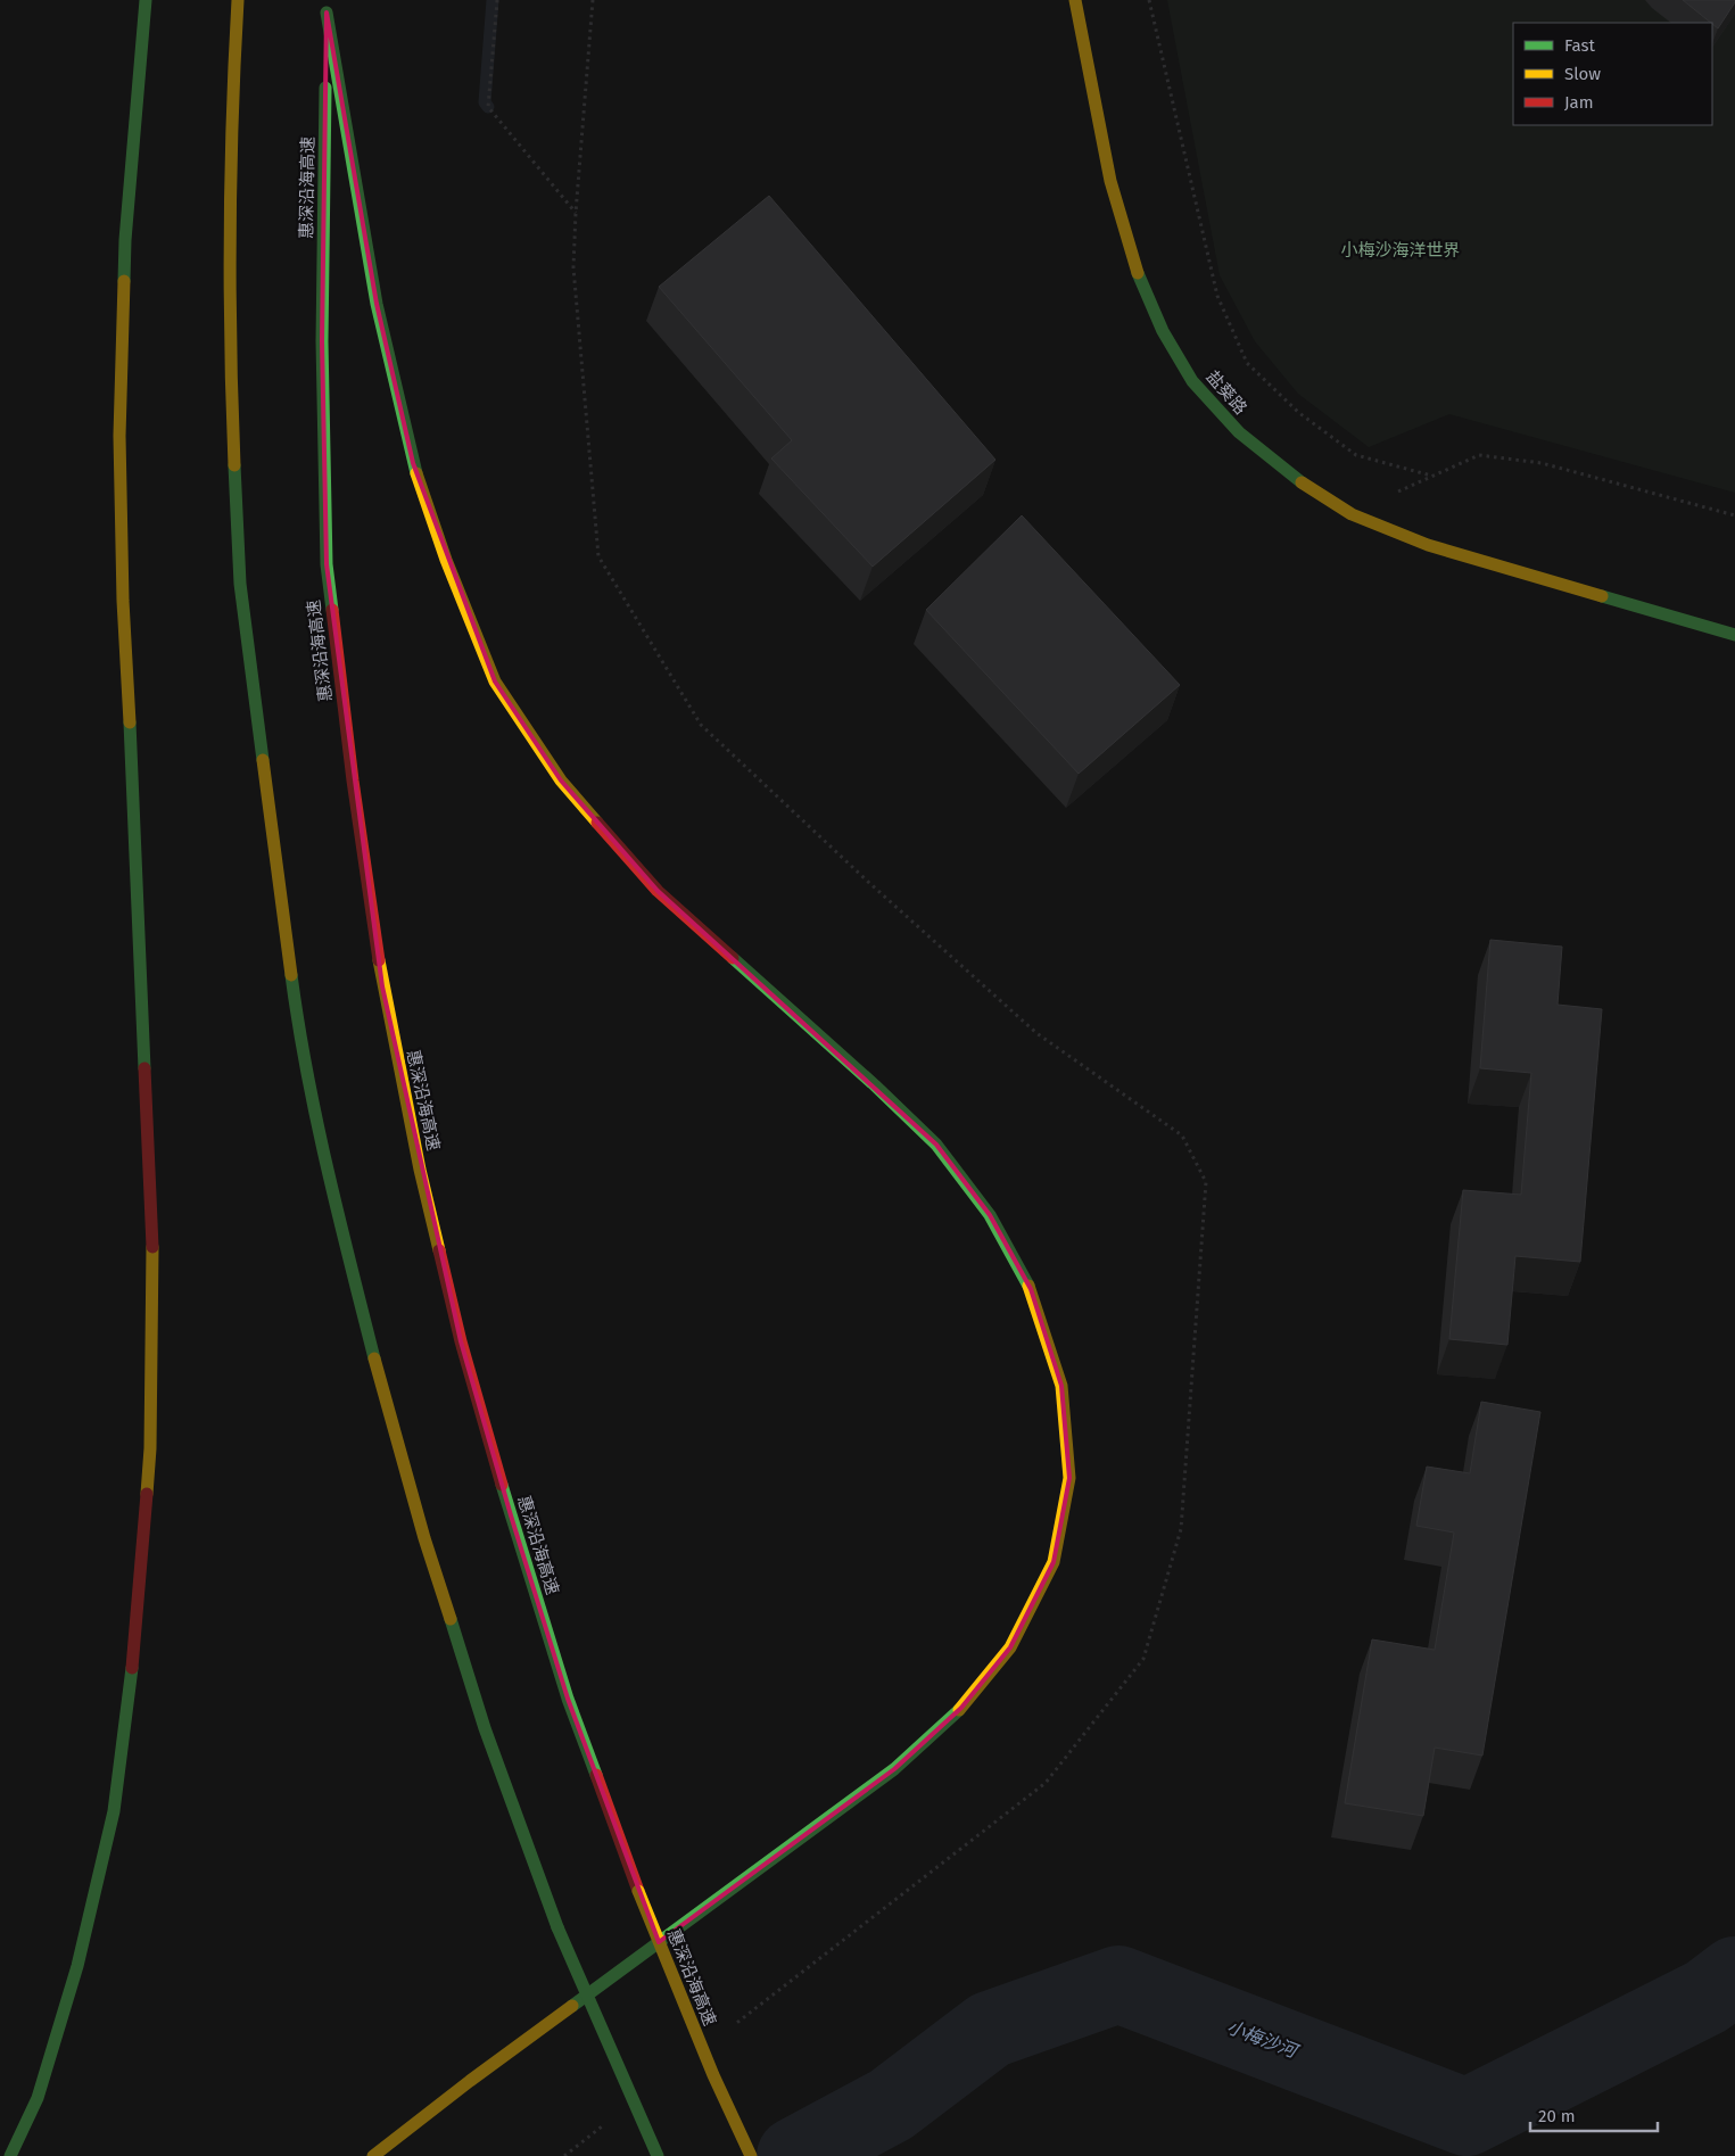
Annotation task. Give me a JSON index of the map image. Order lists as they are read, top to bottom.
{
  "streets": {
    "main road": ["惠深沿海高速", "盐葵路"]
  },
  "water": ["小梅沙河"],
  "parks": ["小梅沙海洋世界"],
  "legend": ["Fast", "Slow", "Jam"],
  "scale_bar": "20 m"
}
